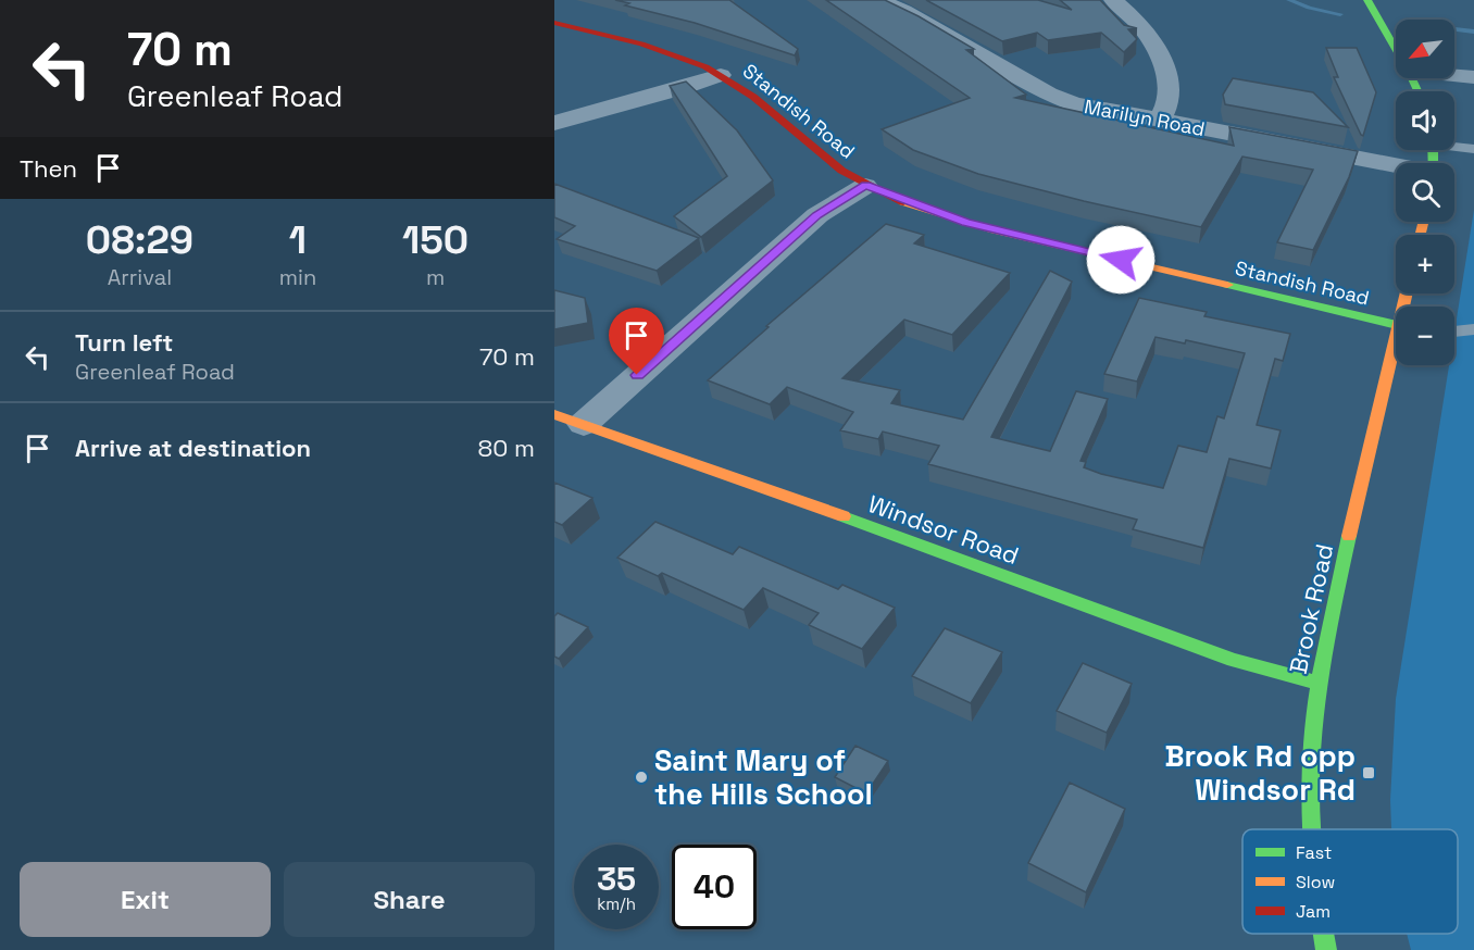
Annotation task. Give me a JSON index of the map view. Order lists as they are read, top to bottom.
{
  "streets": {
    "street": [
      "Standish Road",
      "Marilyn Road",
      "Windsor Road",
      "Brook Road"
    ]
  },
  "crossings": [
    ["Windsor Road", "Brook Road"]
  ],
  "places": {
    "transit": ["Brook Rd opp Windsor Rd"],
    "other": ["Saint Mary of the Hills School"]
  },
  "legend": ["Fast", "Slow", "Jam"],
  "north": "bottom left",
  "page": {
    "turn": ["70 m", "Greenleaf Road"],
    "map_buttons": ["+", "−"],
    "then": "Then",
    "eta": [
      "08:29",
      "Arrival",
      "1",
      "min",
      "150",
      "m"
    ],
    "list": [
      {
        "name": "Turn left",
        "note": "Greenleaf Road",
        "value": "70 m"
      },
      {
        "name": "Arrive at destination",
        "value": "80 m"
      }
    ],
    "speed": "35 km/h",
    "limit": "40",
    "buttons": ["Exit", "Share"]
  }
}
